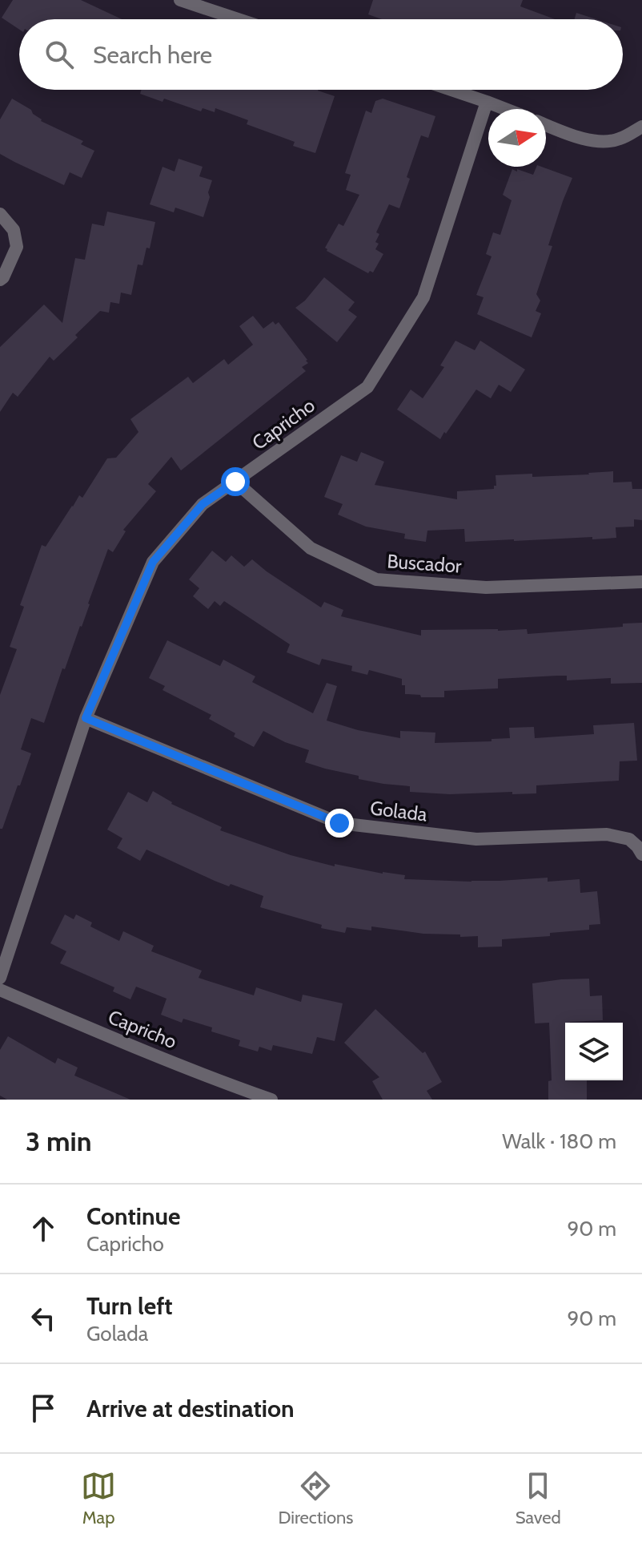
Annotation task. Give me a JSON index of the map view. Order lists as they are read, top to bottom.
{
  "streets": {
    "street": ["Capricho", "Buscador", "Golada"]
  },
  "crossings": [
    ["Capricho", "Buscador"],
    ["Capricho", "Golada"]
  ],
  "north": "right",
  "page": {
    "search": "Search here",
    "heading": ["3 min", "Walk · 180 m"],
    "list": [
      ["Continue", "Capricho", "90 m"],
      ["Turn left", "Golada", "90 m"],
      "Arrive at destination"
    ],
    "nav": ["Map", "Directions", "Saved"]
  }
}
